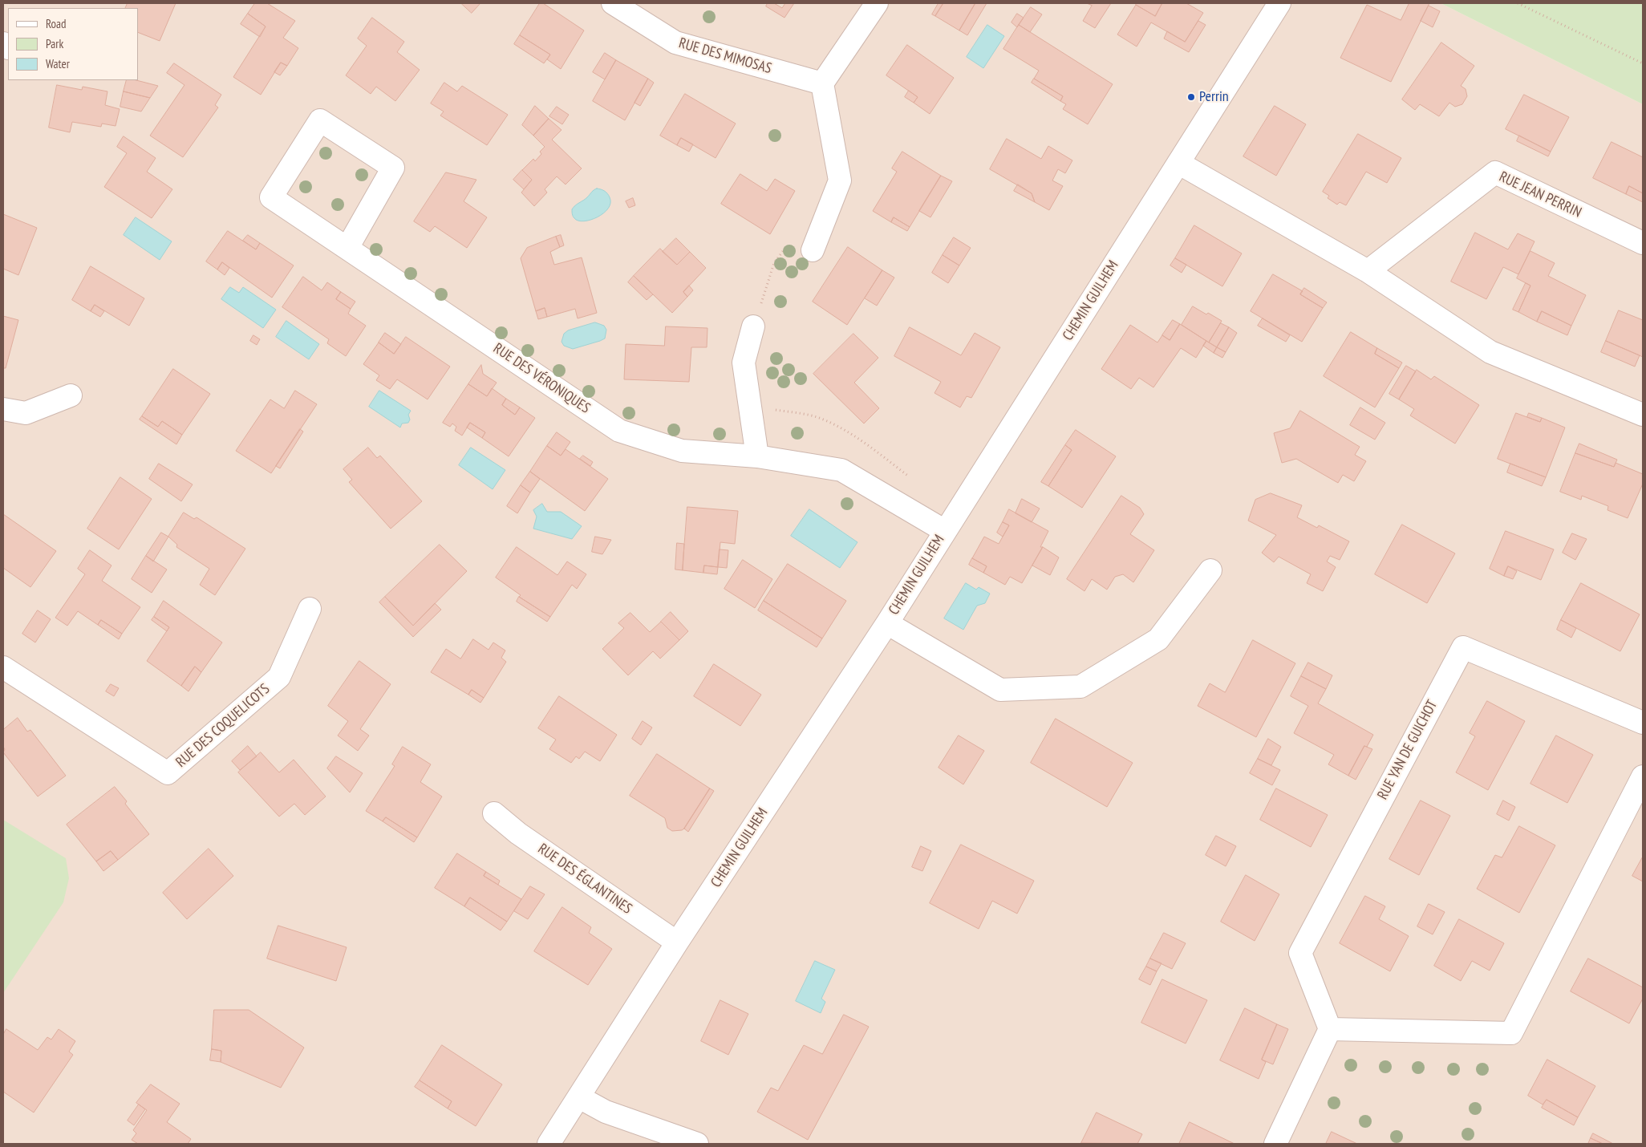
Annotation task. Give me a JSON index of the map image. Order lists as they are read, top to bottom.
{
  "streets": {
    "street": [
      "RUE DES MIMOSAS",
      "RUE JEAN PERRIN",
      "CHEMIN GUILHEM",
      "RUE DES VÉRONIQUES",
      "RUE DES COQUELICOTS",
      "RUE YAN DE GUICHOT",
      "RUE DES ÉGLANTINES"
    ]
  },
  "crossings": [
    ["CHEMIN GUILHEM", "RUE DES VÉRONIQUES"],
    ["CHEMIN GUILHEM", "RUE DES ÉGLANTINES"]
  ],
  "places": ["Perrin"],
  "legend": ["Road", "Park", "Water"]
}
